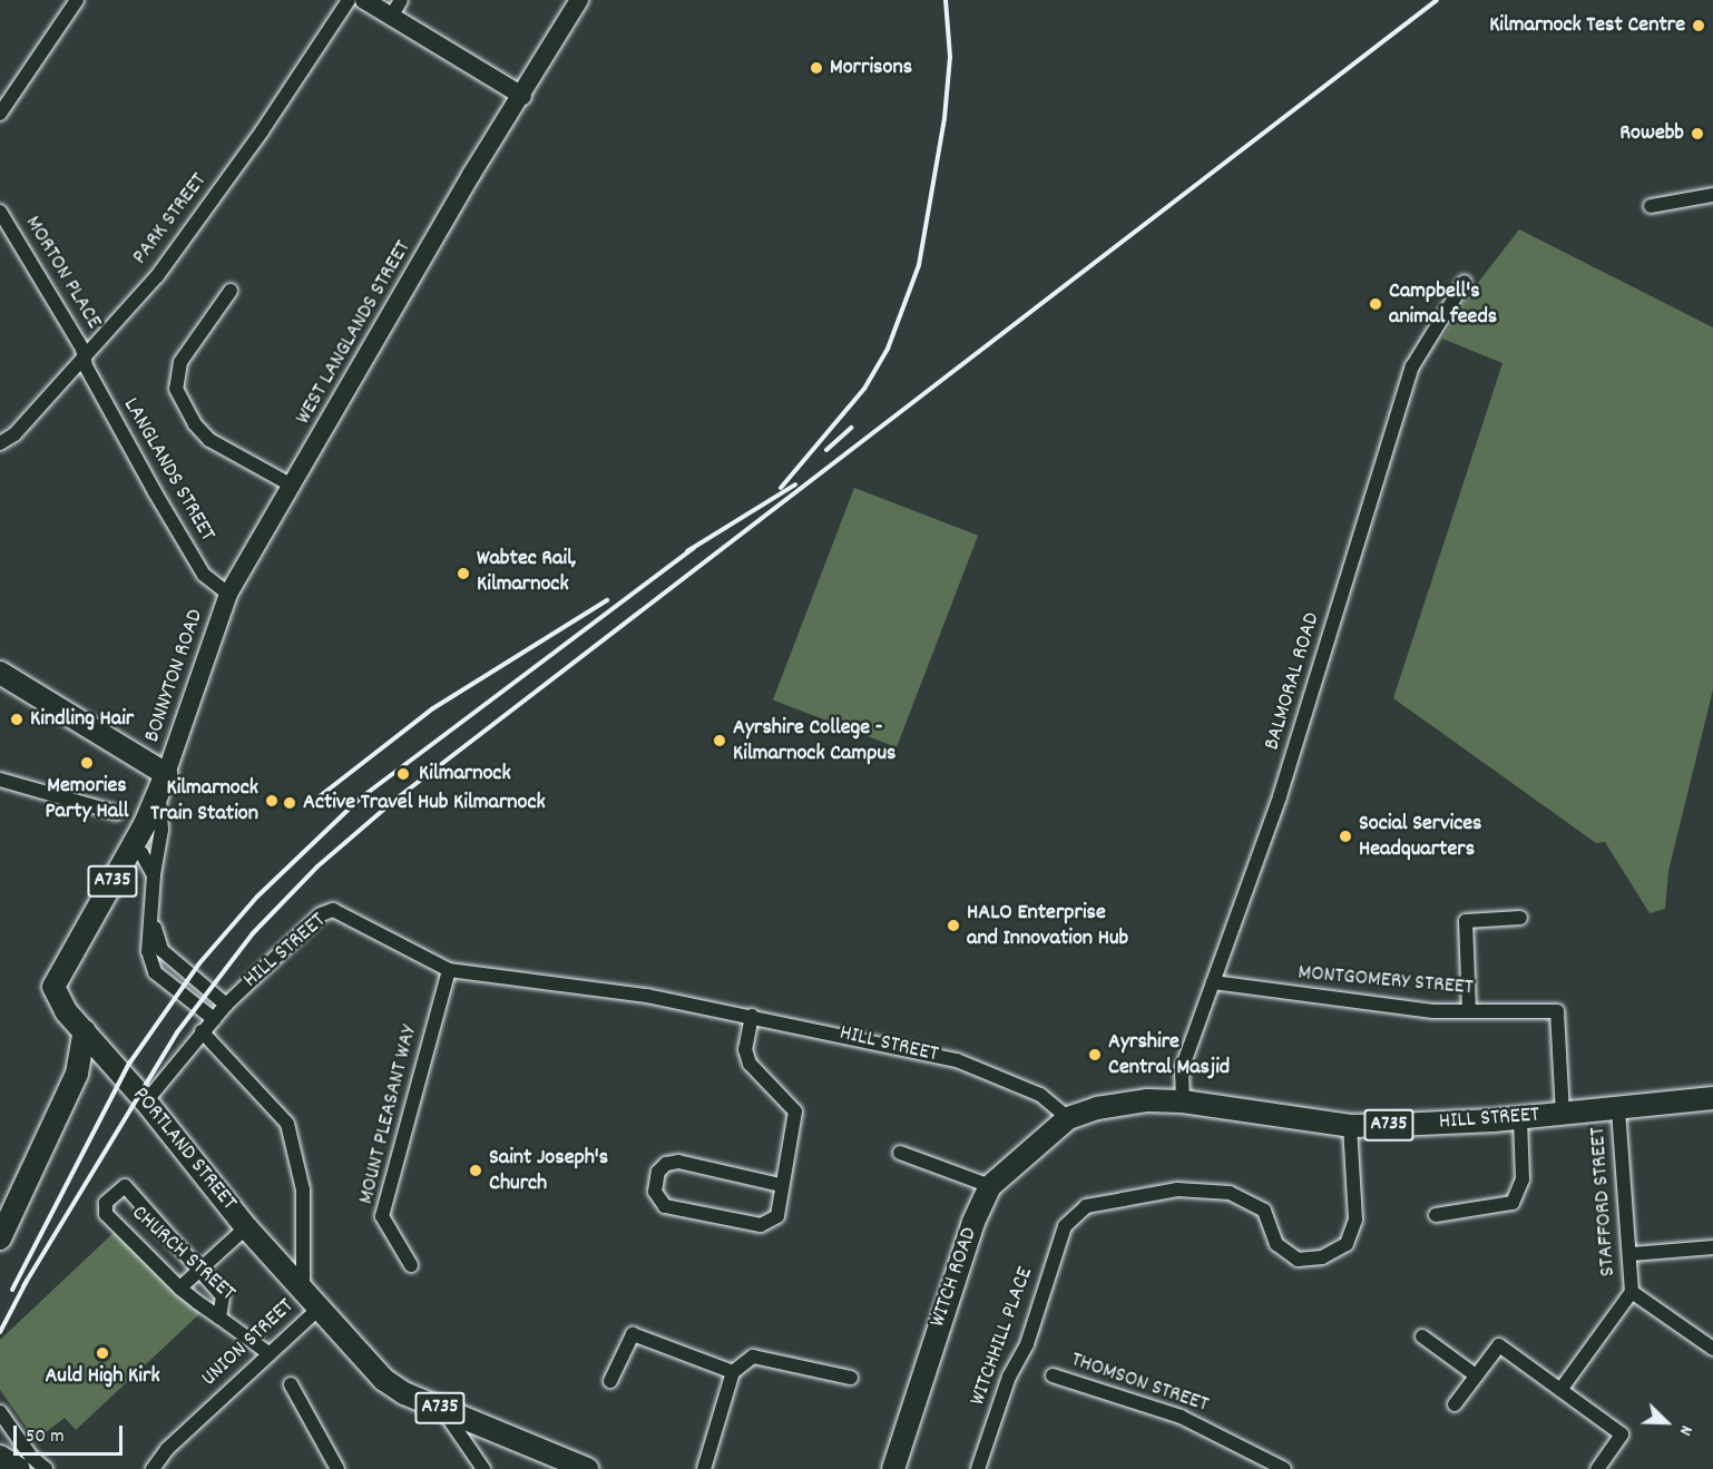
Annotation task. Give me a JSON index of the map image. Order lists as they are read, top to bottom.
{
  "streets": {
    "main road": [
      "A735",
      "HILL STREET",
      "PORTLAND STREET",
      "WITCH ROAD"
    ],
    "street": [
      "PARK STREET",
      "MORTON PLACE",
      "WEST LANGLANDS STREET",
      "LANGLANDS STREET",
      "BONNYTON ROAD",
      "BALMORAL ROAD",
      "MONTGOMERY STREET",
      "MOUNT PLEASANT WAY",
      "STAFFORD STREET",
      "CHURCH STREET",
      "WITCHHILL PLACE",
      "UNION STREET",
      "THOMSON STREET"
    ]
  },
  "crossings": [
    ["PARK STREET", "MORTON PLACE"],
    ["PARK STREET", "LANGLANDS STREET"],
    ["MORTON PLACE", "LANGLANDS STREET"],
    ["WEST LANGLANDS STREET", "LANGLANDS STREET"],
    ["WEST LANGLANDS STREET", "BONNYTON ROAD"],
    ["LANGLANDS STREET", "BONNYTON ROAD"],
    ["BONNYTON ROAD", "A735"],
    ["BALMORAL ROAD", "HILL STREET"],
    ["BALMORAL ROAD", "MONTGOMERY STREET"],
    ["A735", "PORTLAND STREET"],
    ["A735", "UNION STREET"],
    ["HILL STREET", "MONTGOMERY STREET"],
    ["HILL STREET", "MOUNT PLEASANT WAY"],
    ["HILL STREET", "PORTLAND STREET"],
    ["HILL STREET", "STAFFORD STREET"],
    ["HILL STREET", "WITCH ROAD"],
    ["HILL STREET", "WITCHHILL PLACE"],
    ["PORTLAND STREET", "UNION STREET"],
    ["CHURCH STREET", "UNION STREET"]
  ],
  "places": [
    "Kilmarnock Test Centre",
    "Morrisons",
    "Rowebb",
    "Campbell's animal feeds",
    "Wabtec Rail, Kilmarnock",
    "Kindling Hair",
    "Ayrshire College - Kilmarnock Campus",
    "Memories Party Hall",
    "Kilmarnock",
    "Kilmarnock Train Station",
    "Active Travel Hub Kilmarnock",
    "Social Services Headquarters",
    "HALO Enterprise and Innovation Hub",
    "Ayrshire Central Masjid",
    "Saint Joseph's Church",
    "Auld High Kirk"
  ],
  "scale_bar": "50 m",
  "north": "bottom right"
}
